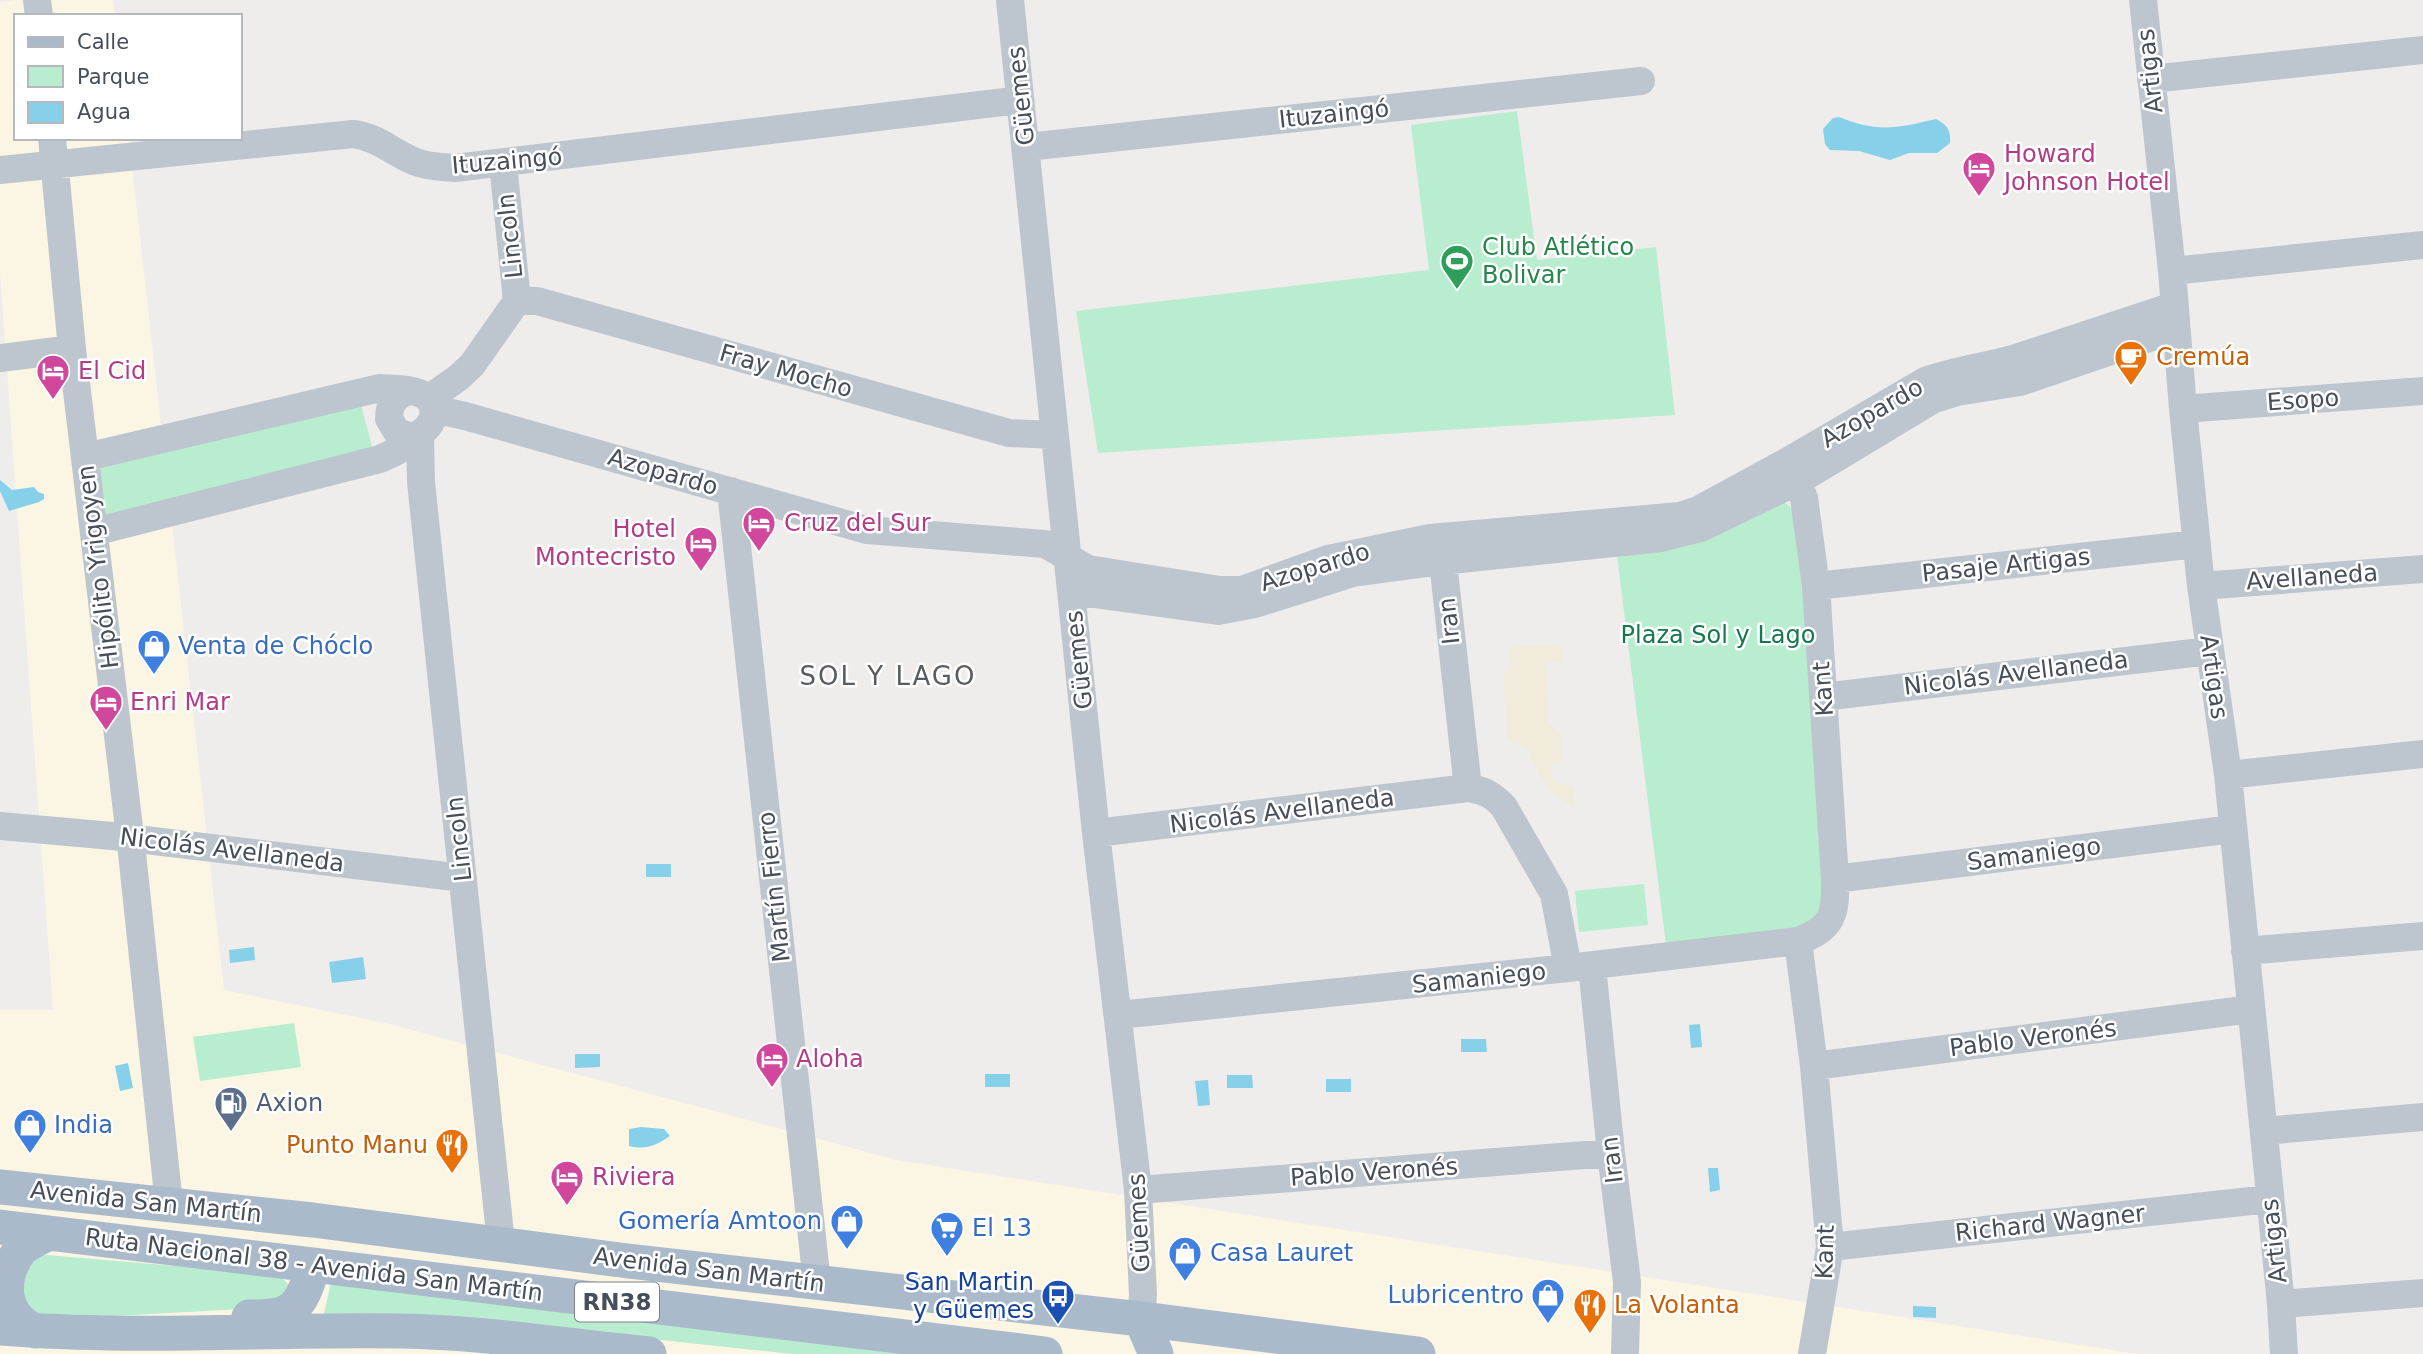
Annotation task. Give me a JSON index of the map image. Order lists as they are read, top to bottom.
{
  "streets": {
    "main road": ["Avenida San Martín", "Ruta Nacional 38 - Avenida San Martín", "RN38"],
    "street": [
      "Artigas",
      "Güemes",
      "Ituzaingó",
      "Lincoln",
      "Fray Mocho",
      "Esopo",
      "Azopardo",
      "Pasaje Artigas",
      "Hipólito Yrigoyen",
      "Avellaneda",
      "Iran",
      "Nicolás Avellaneda",
      "Kant",
      "Samaniego",
      "Martín Fierro",
      "Pablo Veronés",
      "Richard Wagner"
    ]
  },
  "crossings": [
    ["Artigas", "Esopo"],
    ["Artigas", "Azopardo"],
    ["Artigas", "Pasaje Artigas"],
    ["Artigas", "Avellaneda"],
    ["Artigas", "Nicolás Avellaneda"],
    ["Artigas", "Samaniego"],
    ["Artigas", "Pablo Veronés"],
    ["Artigas", "Richard Wagner"],
    ["Güemes", "Ituzaingó"],
    ["Güemes", "Fray Mocho"],
    ["Güemes", "Azopardo"],
    ["Güemes", "Nicolás Avellaneda"],
    ["Güemes", "Samaniego"],
    ["Güemes", "Pablo Veronés"],
    ["Güemes", "Avenida San Martín"],
    ["Ituzaingó", "Lincoln"],
    ["Ituzaingó", "Hipólito Yrigoyen"],
    ["Lincoln", "Fray Mocho"],
    ["Lincoln", "Azopardo"],
    ["Lincoln", "Nicolás Avellaneda"],
    ["Lincoln", "Avenida San Martín"],
    ["Azopardo", "Hipólito Yrigoyen"],
    ["Azopardo", "Iran"],
    ["Azopardo", "Kant"],
    ["Azopardo", "Martín Fierro"],
    ["Pasaje Artigas", "Kant"],
    ["Hipólito Yrigoyen", "Nicolás Avellaneda"],
    ["Hipólito Yrigoyen", "Avenida San Martín"],
    ["Iran", "Nicolás Avellaneda"],
    ["Iran", "Samaniego"],
    ["Iran", "Pablo Veronés"],
    ["Nicolás Avellaneda", "Kant"],
    ["Kant", "Samaniego"],
    ["Kant", "Pablo Veronés"],
    ["Kant", "Richard Wagner"],
    ["Martín Fierro", "Avenida San Martín"]
  ],
  "districts": ["SOL Y LAGO"],
  "parks": ["Plaza Sol y Lago"],
  "places": {
    "hotel": [
      "Howard Johnson Hotel",
      "El Cid",
      "Cruz del Sur",
      "Hotel Montecristo",
      "Enri Mar",
      "Aloha",
      "Riviera"
    ],
    "sports": ["Club Atlético Bolivar"],
    "cafe": ["Cremúa"],
    "shop": [
      "Venta de Chóclo",
      "India",
      "Gomería Amtoon",
      "Casa Lauret",
      "Lubricentro"
    ],
    "fuel station": ["Axion"],
    "restaurant": ["Punto Manu", "La Volanta"],
    "supermarket": ["El 13"],
    "bus stop": ["San Martin y Güemes"]
  },
  "legend": ["Calle", "Parque", "Agua"]
}
